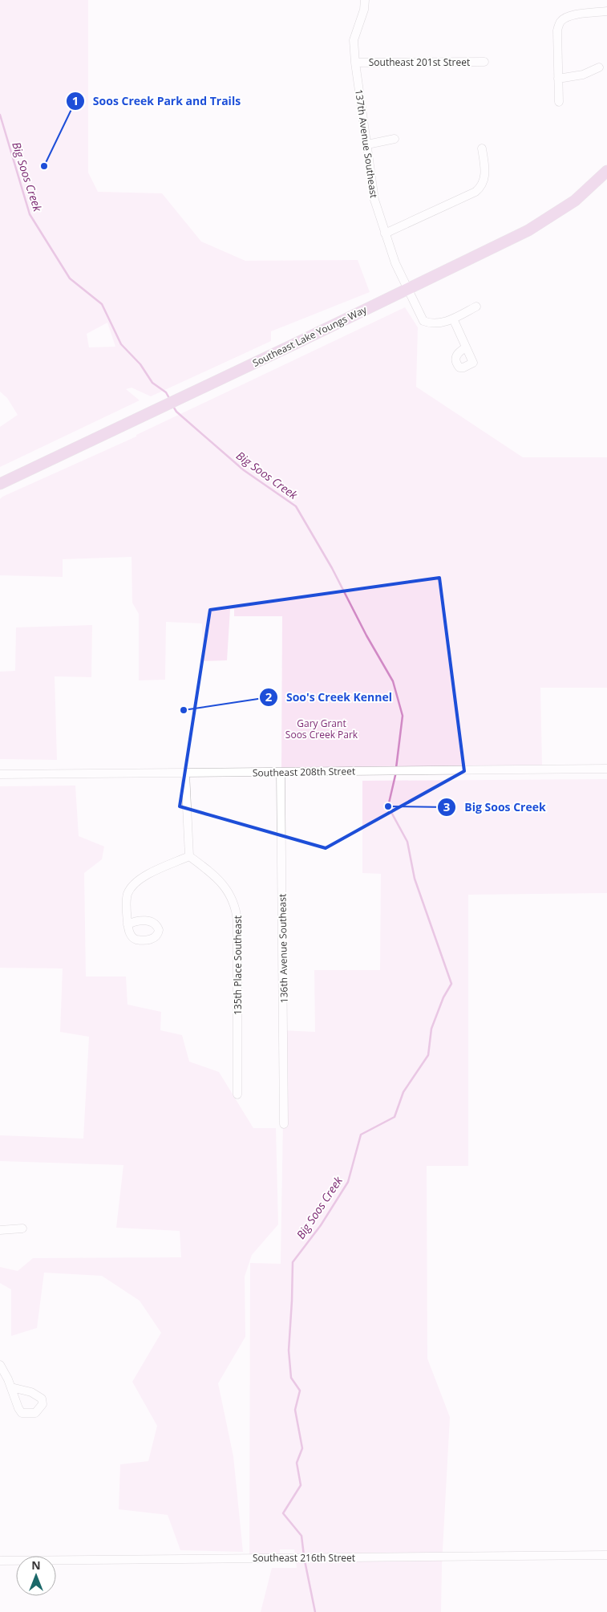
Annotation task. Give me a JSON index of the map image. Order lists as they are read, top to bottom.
{
  "streets": {
    "main road": ["Southeast Lake Youngs Way"],
    "street": [
      "Southeast 201st Street",
      "137th Avenue Southeast",
      "Southeast 208th Street",
      "136th Avenue Southeast",
      "135th Place Southeast",
      "Southeast 216th Street"
    ]
  },
  "crossings": [
    ["Southeast 201st Street", "137th Avenue Southeast"],
    ["137th Avenue Southeast", "Southeast Lake Youngs Way"],
    ["Southeast 208th Street", "136th Avenue Southeast"]
  ],
  "water": ["Big Soos Creek"],
  "parks": ["Gary Grant Soos Creek Park"],
  "places": ["Soos Creek Park and Trails", "Soo's Creek Kennel", "Big Soos Creek"],
  "north": "top"
}
